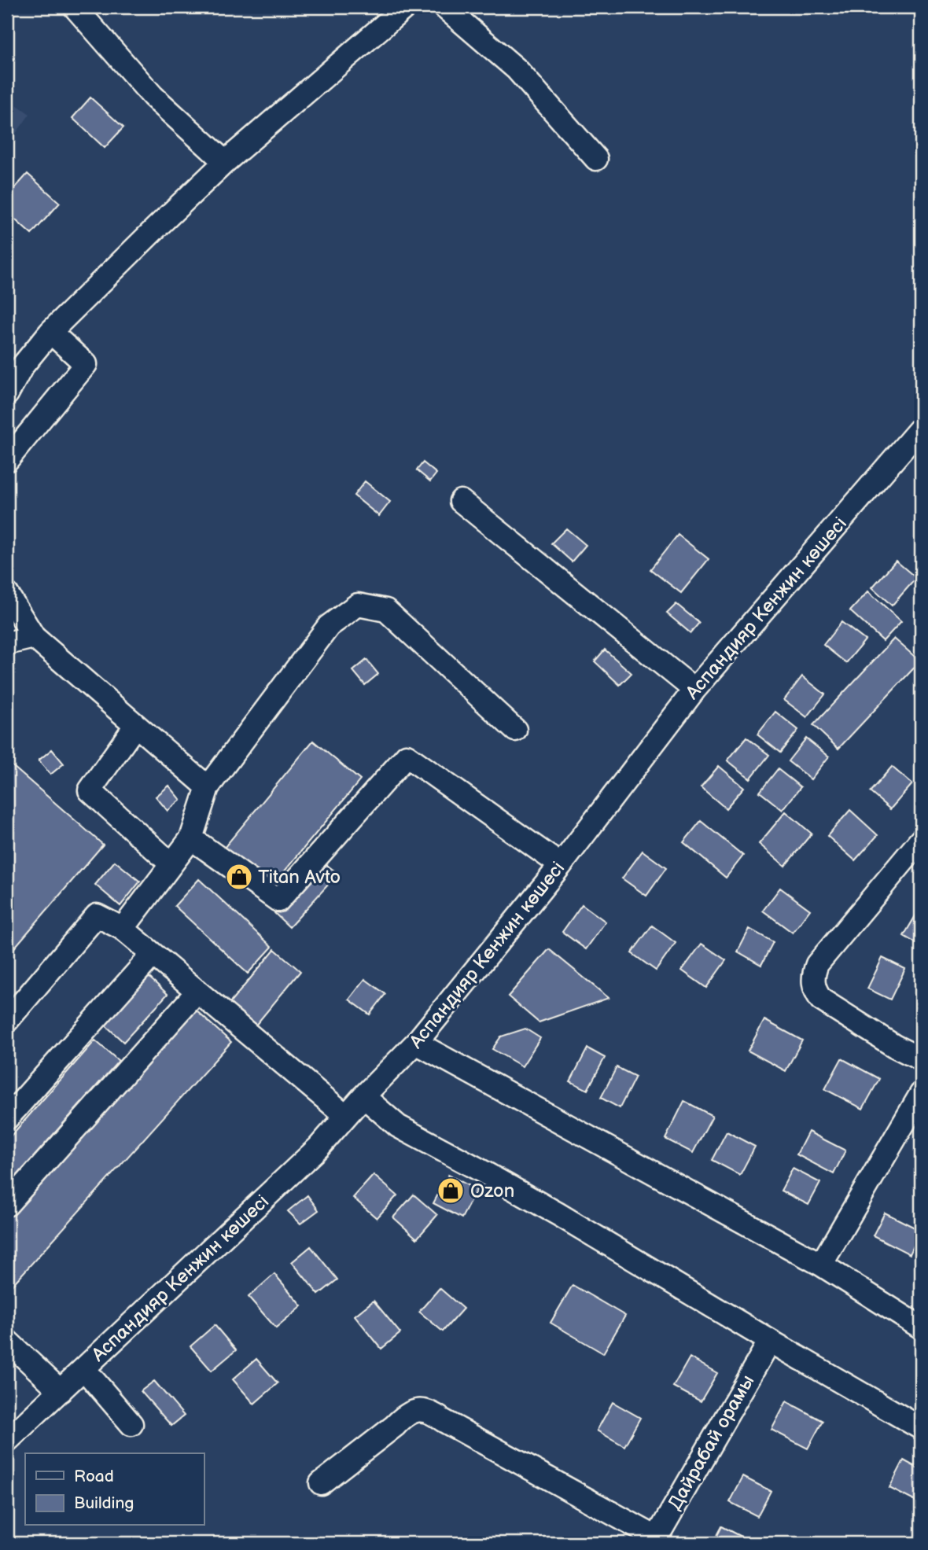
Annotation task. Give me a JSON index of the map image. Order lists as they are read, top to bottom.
{
  "streets": {
    "street": ["Аспандияр Кенжин көшесі", "Дайрабай орамы"]
  },
  "places": {
    "shop": ["Titan Avto", "Ozon"]
  },
  "legend": ["Road", "Building"]
}
